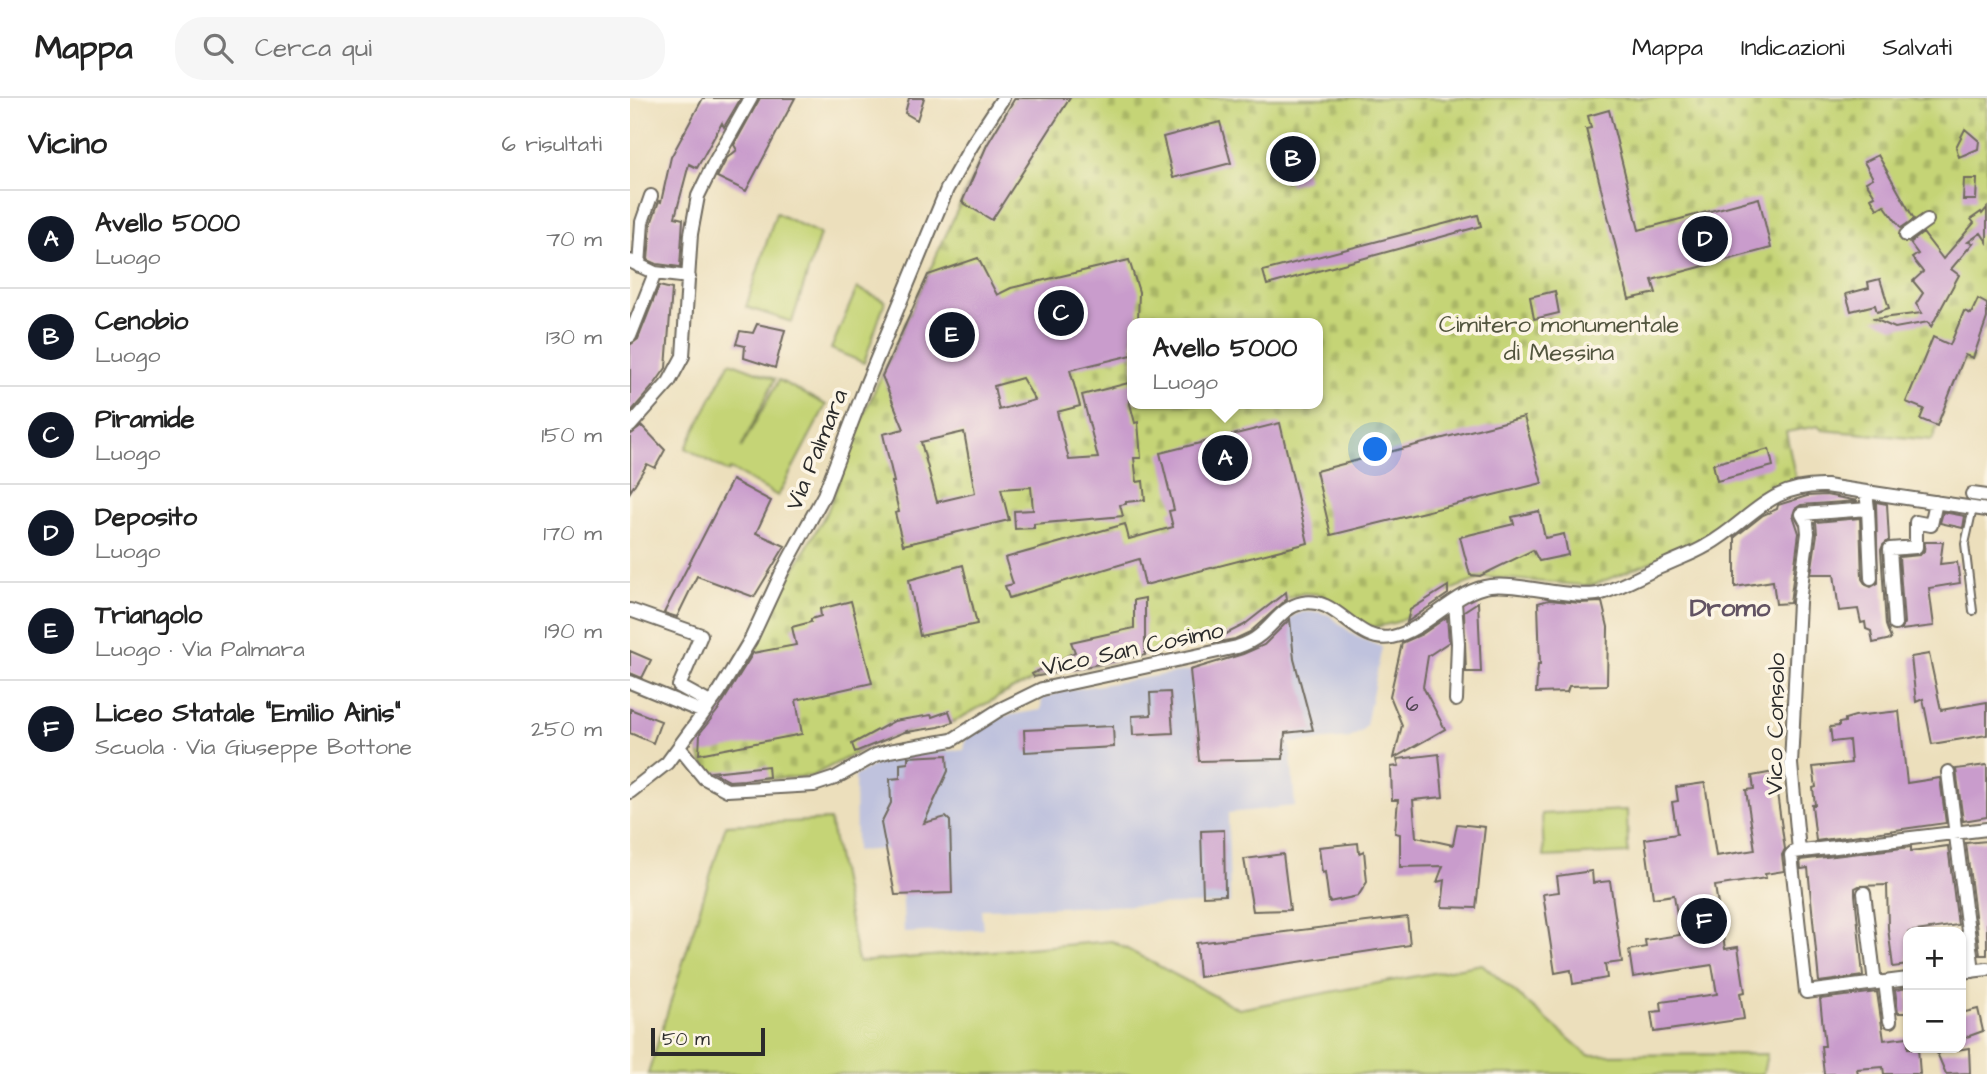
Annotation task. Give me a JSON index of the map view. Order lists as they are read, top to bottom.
{
  "streets": {
    "street": ["Via Palmara", "Vico San Cosimo", "Vico Consolo"]
  },
  "crossings": [
    ["Via Palmara", "Vico San Cosimo"]
  ],
  "districts": ["Dromo"],
  "parks": ["Cimitero monumentale di Messina"],
  "house_numbers": ["6"],
  "scale_bar": "50 m",
  "page": {
    "header": "Mappa",
    "search": "Cerca qui",
    "nav": ["Mappa", "Indicazioni", "Salvati"],
    "heading": ["Vicino", "6 risultati"],
    "pins": [
      "B",
      "D",
      "C",
      "E",
      "A",
      "F"
    ],
    "list": [
      {
        "mark": "A",
        "name": "Avello 5000",
        "note": "Luogo",
        "value": "70 m"
      },
      {
        "mark": "B",
        "name": "Cenobio",
        "note": "Luogo",
        "value": "130 m"
      },
      {
        "mark": "C",
        "name": "Piramide",
        "note": "Luogo",
        "value": "150 m"
      },
      {
        "mark": "D",
        "name": "Deposito",
        "note": "Luogo",
        "value": "170 m"
      },
      {
        "mark": "E",
        "name": "Triangolo",
        "note": "Luogo · Via Palmara",
        "value": "190 m"
      },
      {
        "mark": "F",
        "name": "Liceo Statale “Emilio Ainis”",
        "note": "Scuola · Via Giuseppe Bottone",
        "value": "250 m"
      }
    ],
    "popup": ["Avello 5000", "Luogo"],
    "map_buttons": ["+", "−"],
    "scale": "50 m"
  }
}
